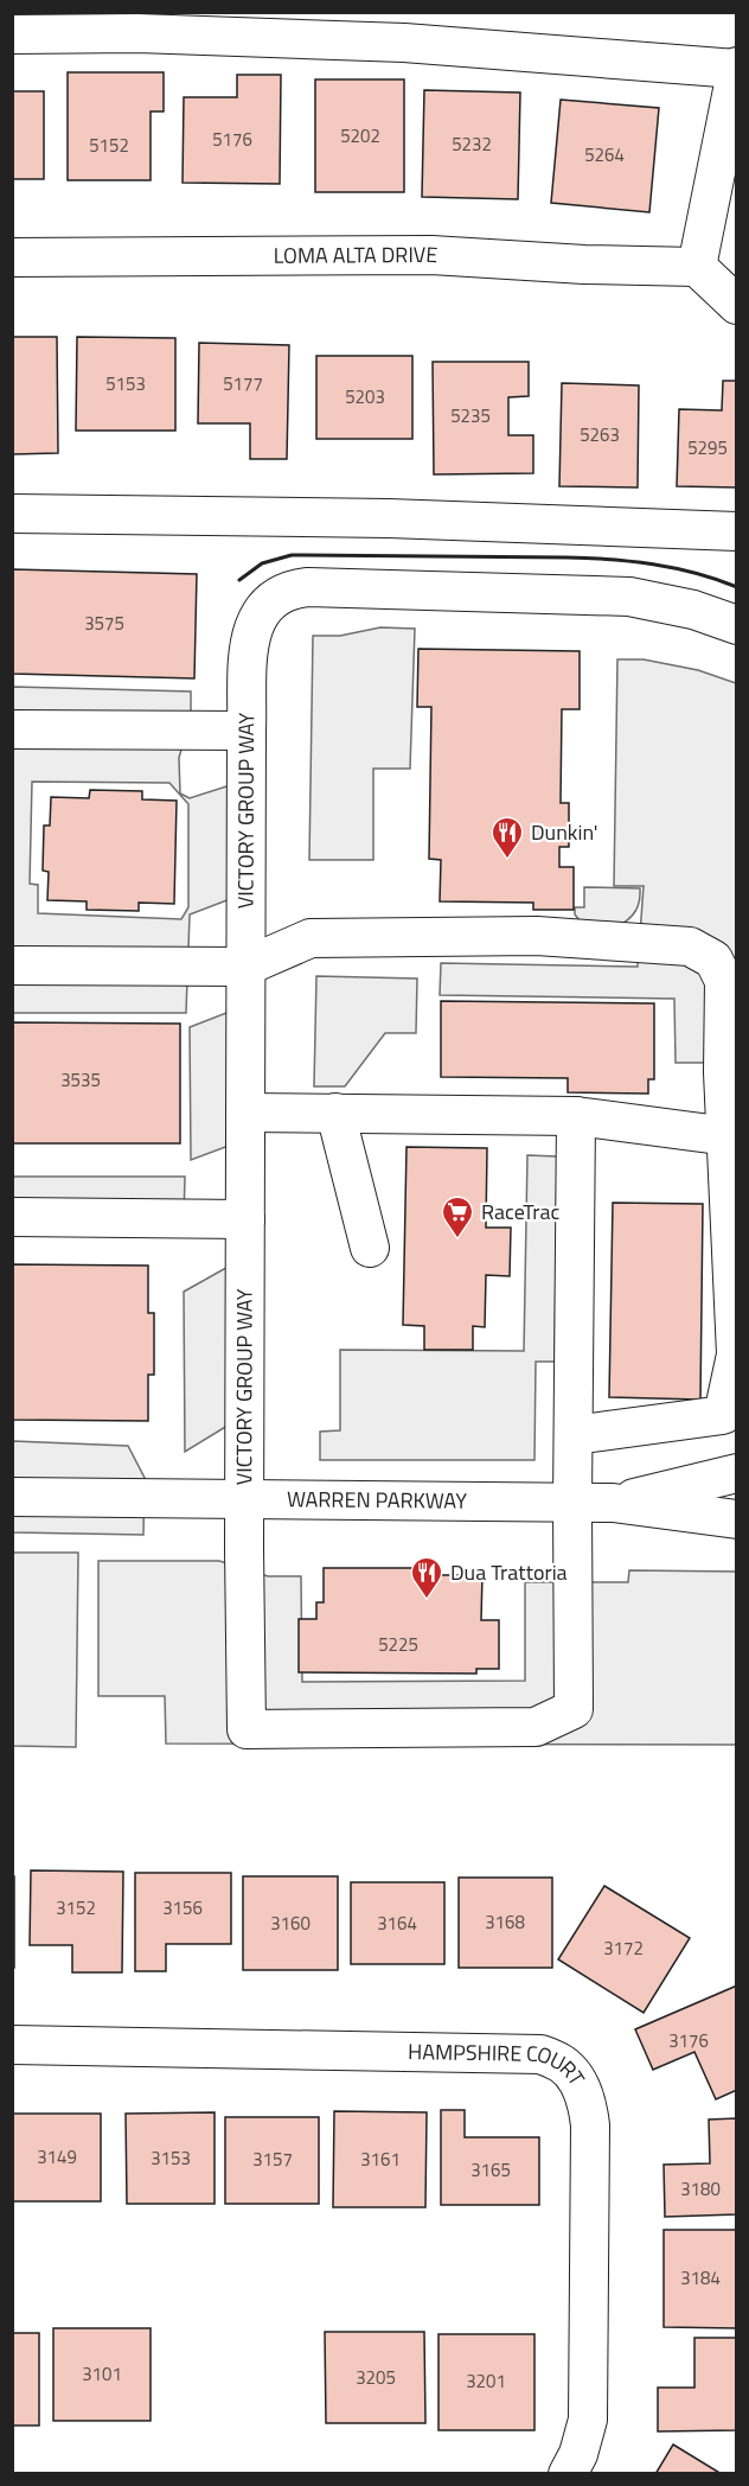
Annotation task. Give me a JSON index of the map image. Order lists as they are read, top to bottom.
{
  "streets": {
    "street": [
      "LOMA ALTA DRIVE",
      "VICTORY GROUP WAY",
      "WARREN PARKWAY",
      "HAMPSHIRE COURT"
    ]
  },
  "crossings": [
    ["VICTORY GROUP WAY", "WARREN PARKWAY"]
  ],
  "places": {
    "restaurant": ["Dunkin'", "Dua Trattoria"],
    "supermarket": ["RaceTrac"]
  },
  "house_numbers": [
    "5202",
    "5176",
    "5232",
    "5152",
    "5264",
    "5153",
    "5177",
    "5203",
    "5235",
    "5263",
    "5295",
    "3575",
    "3535",
    "5225",
    "3152",
    "3156",
    "3168",
    "3160",
    "3164",
    "3172",
    "3176",
    "3149",
    "3153",
    "3157",
    "3161",
    "3165",
    "3180",
    "3184",
    "3101",
    "3205",
    "3201"
  ]
}
